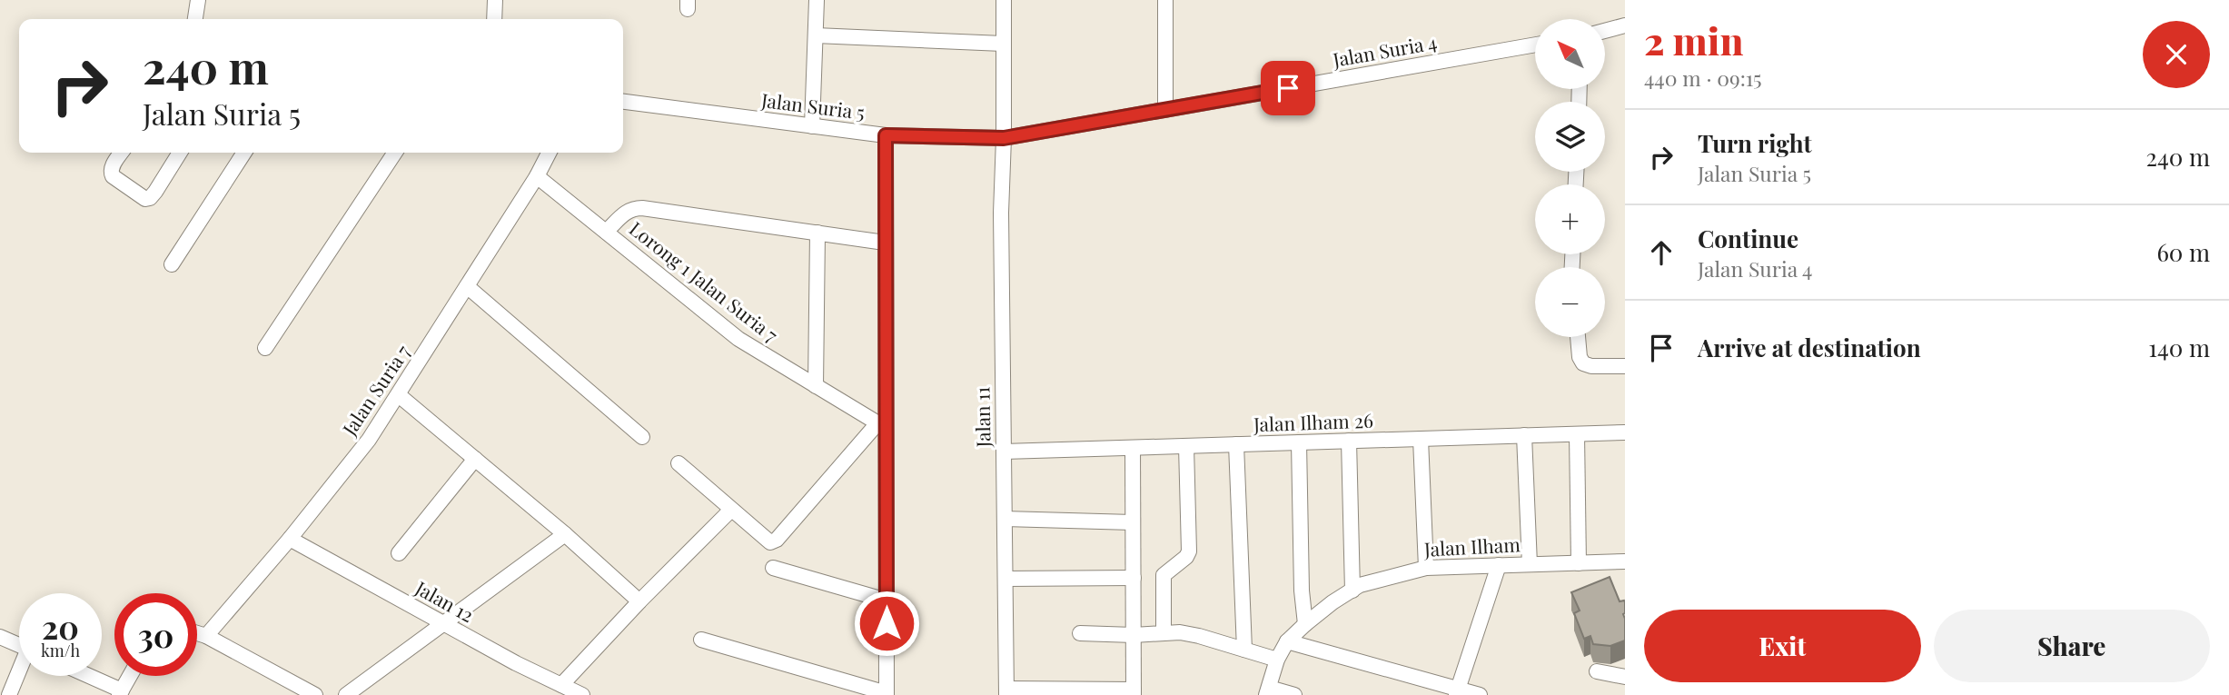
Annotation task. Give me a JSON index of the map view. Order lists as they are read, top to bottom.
{
  "streets": {
    "street": [
      "Jalan Suria 4",
      "Jalan Suria 5",
      "Lorong 1 Jalan Suria 7",
      "Jalan Suria 7",
      "Jalan 11",
      "Jalan Ilham 26",
      "Jalan Ilham",
      "Jalan 12"
    ]
  },
  "crossings": [
    ["Jalan Suria 4", "Jalan Suria 5"],
    ["Jalan Suria 4", "Jalan 11"],
    ["Jalan Suria 5", "Jalan 11"],
    ["Lorong 1 Jalan Suria 7", "Jalan Suria 7"],
    ["Jalan Suria 7", "Jalan 12"],
    ["Jalan 11", "Jalan Ilham 26"]
  ],
  "north": "top left",
  "page": {
    "heading": ["2 min", "440 m · 09:15"],
    "map_buttons": ["+", "−"],
    "turn": ["240 m", "Jalan Suria 5"],
    "list": [
      {
        "name": "Turn right",
        "note": "Jalan Suria 5",
        "value": "240 m"
      },
      {
        "name": "Continue",
        "note": "Jalan Suria 4",
        "value": "60 m"
      },
      {
        "name": "Arrive at destination",
        "value": "140 m"
      }
    ],
    "speed": "20 km/h",
    "limit": "30",
    "buttons": ["Exit", "Share"]
  }
}
